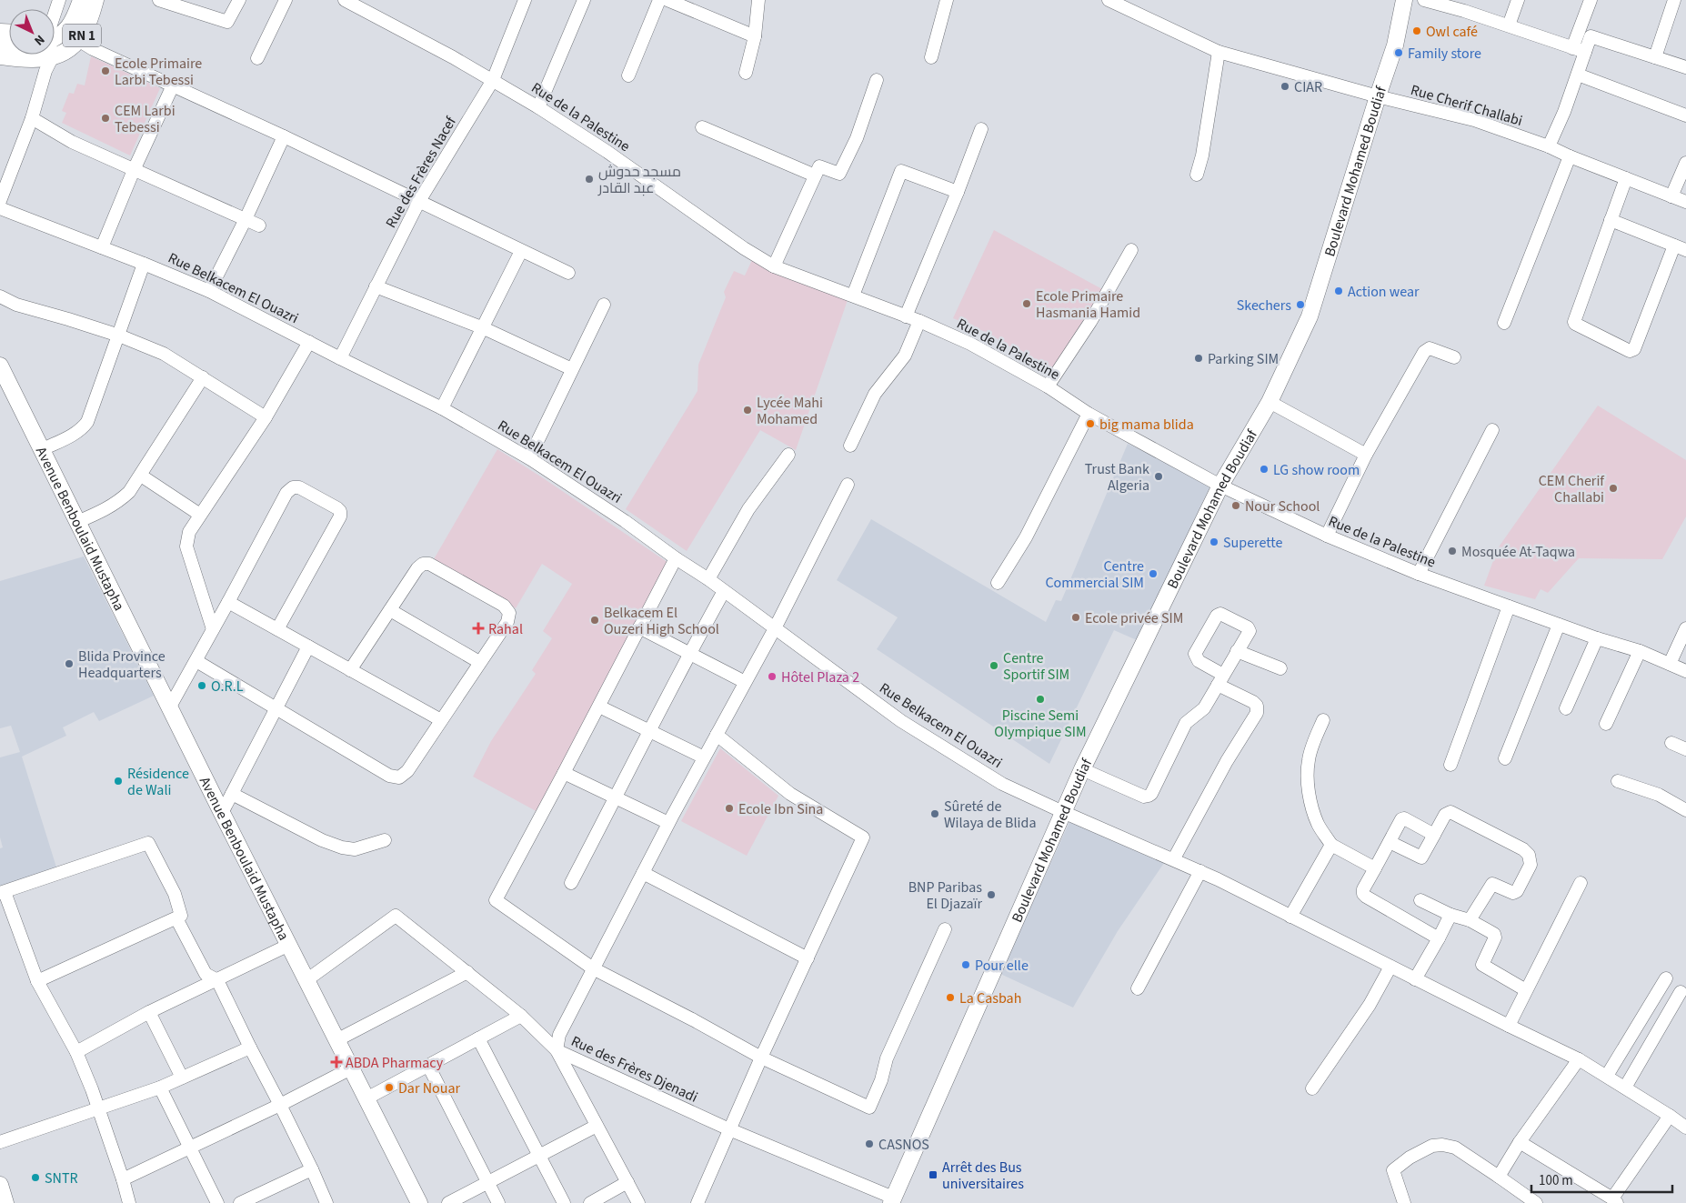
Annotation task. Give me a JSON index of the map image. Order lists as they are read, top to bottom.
{
  "streets": {
    "main road": ["RN 1", "Boulevard Mohamed Boudiaf", "Avenue Benboulaid Mustapha"],
    "street": [
      "Rue Cherif Challabi",
      "Rue de la Palestine",
      "Rue des Frères Nacef",
      "Rue Belkacem El Ouazri",
      "Rue des Frères Djenadi"
    ]
  },
  "crossings": [
    ["Rue Cherif Challabi", "Boulevard Mohamed Boudiaf"],
    ["Rue de la Palestine", "Boulevard Mohamed Boudiaf"],
    ["Rue de la Palestine", "Rue des Frères Nacef"],
    ["Boulevard Mohamed Boudiaf", "Rue Belkacem El Ouazri"],
    ["Boulevard Mohamed Boudiaf", "Rue des Frères Djenadi"],
    ["Rue des Frères Nacef", "Rue Belkacem El Ouazri"],
    ["Avenue Benboulaid Mustapha", "Rue des Frères Djenadi"]
  ],
  "places": {
    "other": [
      "Owl café",
      "Family store",
      "Ecole Primaire Larbi Tebessi",
      "CIAR",
      "CEM Larbi Tebessi",
      "مسجد حدوش عبد القادر",
      "Action wear",
      "Ecole Primaire Hasmania Hamid",
      "Skechers",
      "Parking SIM",
      "Lycée Mahi Mohamed",
      "big mama blida",
      "LG show room",
      "Trust Bank Algeria",
      "CEM Cherif Challabi",
      "Nour School",
      "Superette",
      "Mosquée At-Taqwa",
      "Centre Commercial SIM",
      "Ecole privée SIM",
      "Belkacem El Ouzeri High School",
      "Blida Province Headquarters",
      "Centre Sportif SIM",
      "Hôtel Plaza 2",
      "O.R.L",
      "Piscine Semi Olympique SIM",
      "Résidence de Wali",
      "Ecole Ibn Sina",
      "Sûreté de Wilaya de Blida",
      "BNP Paribas El Djazaïr",
      "Pour elle",
      "La Casbah",
      "Dar Nouar",
      "CASNOS",
      "SNTR"
    ],
    "health": ["Rahal", "ABDA Pharmacy"],
    "transit": ["Arrêt des Bus universitaires"]
  },
  "scale_bar": "100 m",
  "north": "bottom right"
}
